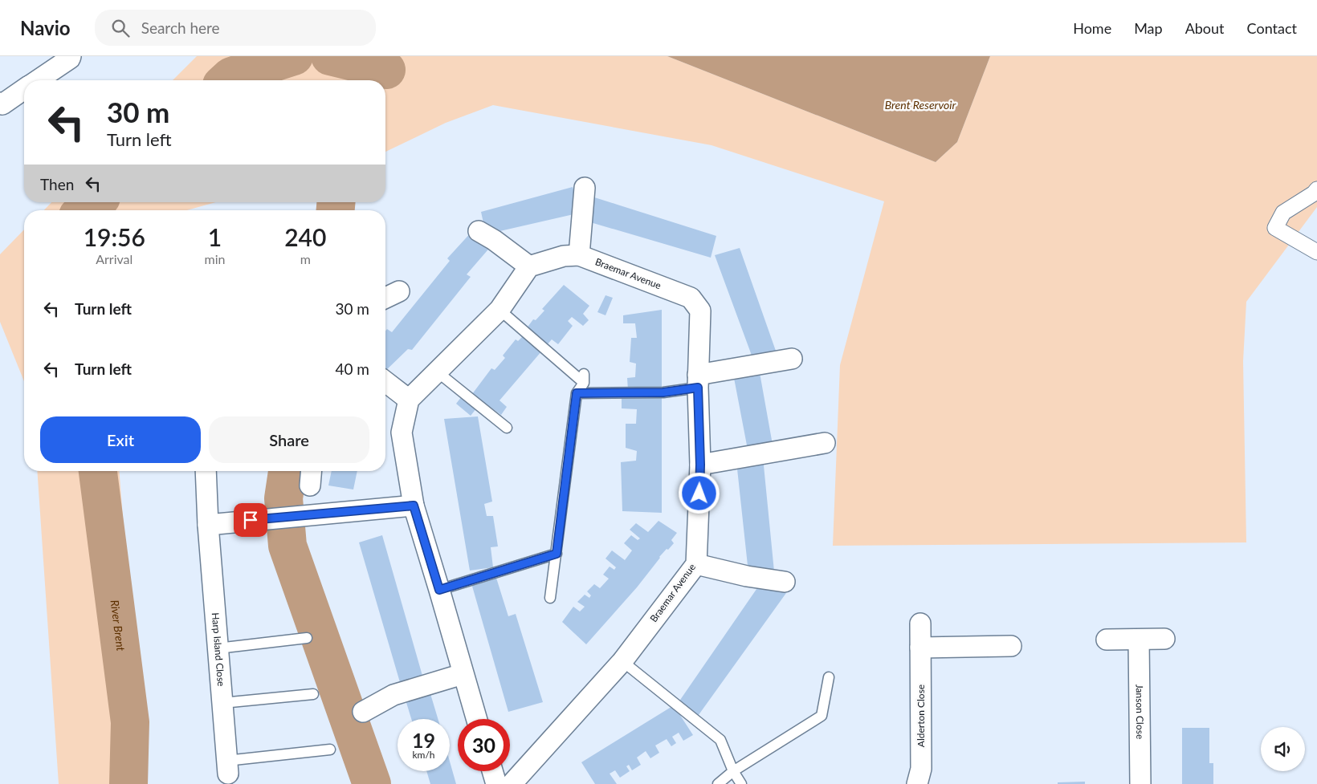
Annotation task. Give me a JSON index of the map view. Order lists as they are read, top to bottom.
{
  "streets": {
    "street": [
      "Braemar Avenue",
      "Harp Island Close",
      "Janson Close",
      "Alderton Close"
    ]
  },
  "water": ["Brent Reservoir", "River Brent"],
  "page": {
    "header": "Navio",
    "search": "Search here",
    "nav": [
      "Home",
      "Map",
      "About",
      "Contact"
    ],
    "turn": ["30 m", "Turn left"],
    "then": "Then",
    "eta": [
      "19:56",
      "Arrival",
      "1",
      "min",
      "240",
      "m"
    ],
    "list": [
      {
        "name": "Turn left",
        "value": "30 m"
      },
      {
        "name": "Turn left",
        "value": "40 m"
      }
    ],
    "buttons": ["Exit", "Share"],
    "speed": "19 km/h",
    "limit": "30"
  }
}
